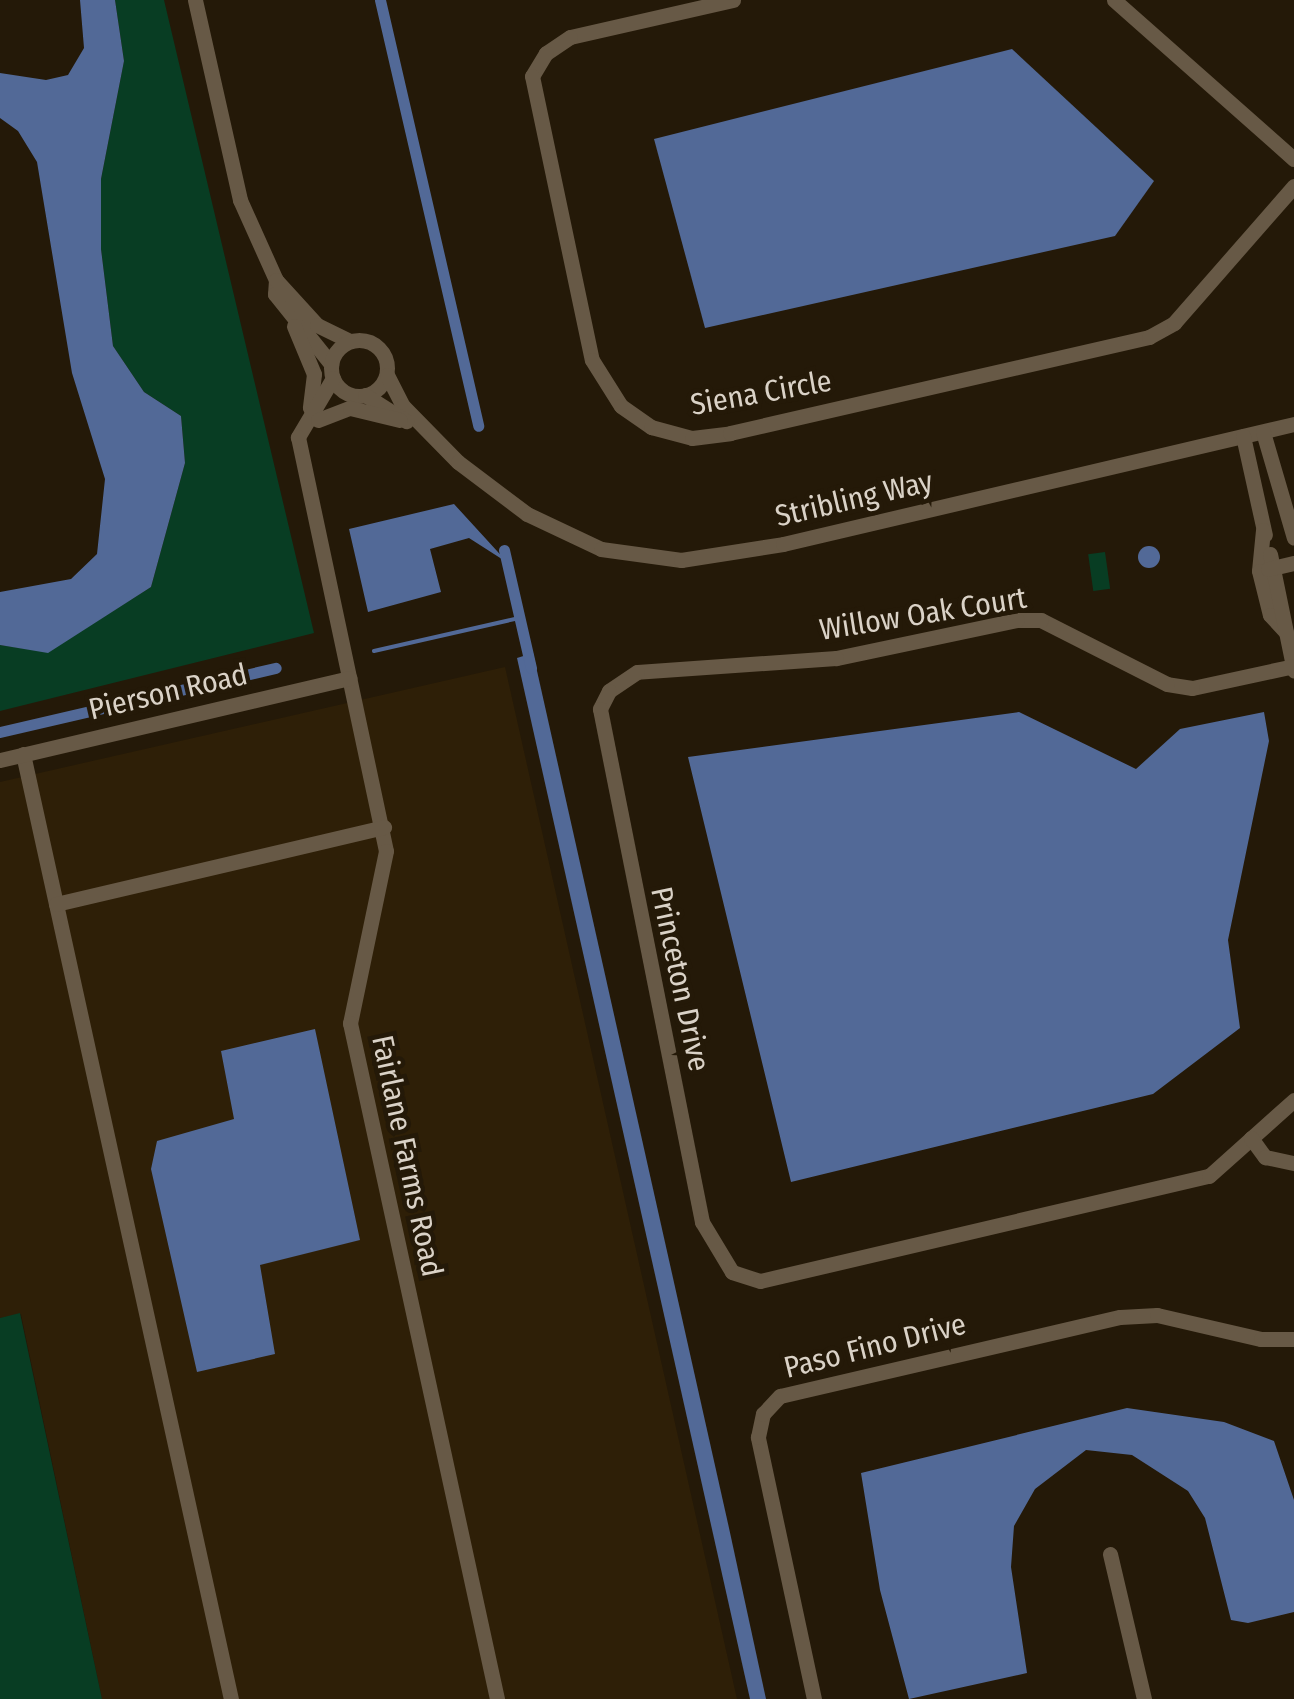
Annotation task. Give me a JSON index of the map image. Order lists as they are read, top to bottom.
{
  "streets": {
    "street": [
      "Siena Circle",
      "Stribling Way",
      "Willow Oak Court",
      "Pierson Road",
      "Princeton Drive",
      "Fairlane Farms Road",
      "Paso Fino Drive"
    ]
  },
  "crossings": [
    ["Stribling Way", "Fairlane Farms Road"],
    ["Willow Oak Court", "Princeton Drive"],
    ["Pierson Road", "Fairlane Farms Road"]
  ]
}
